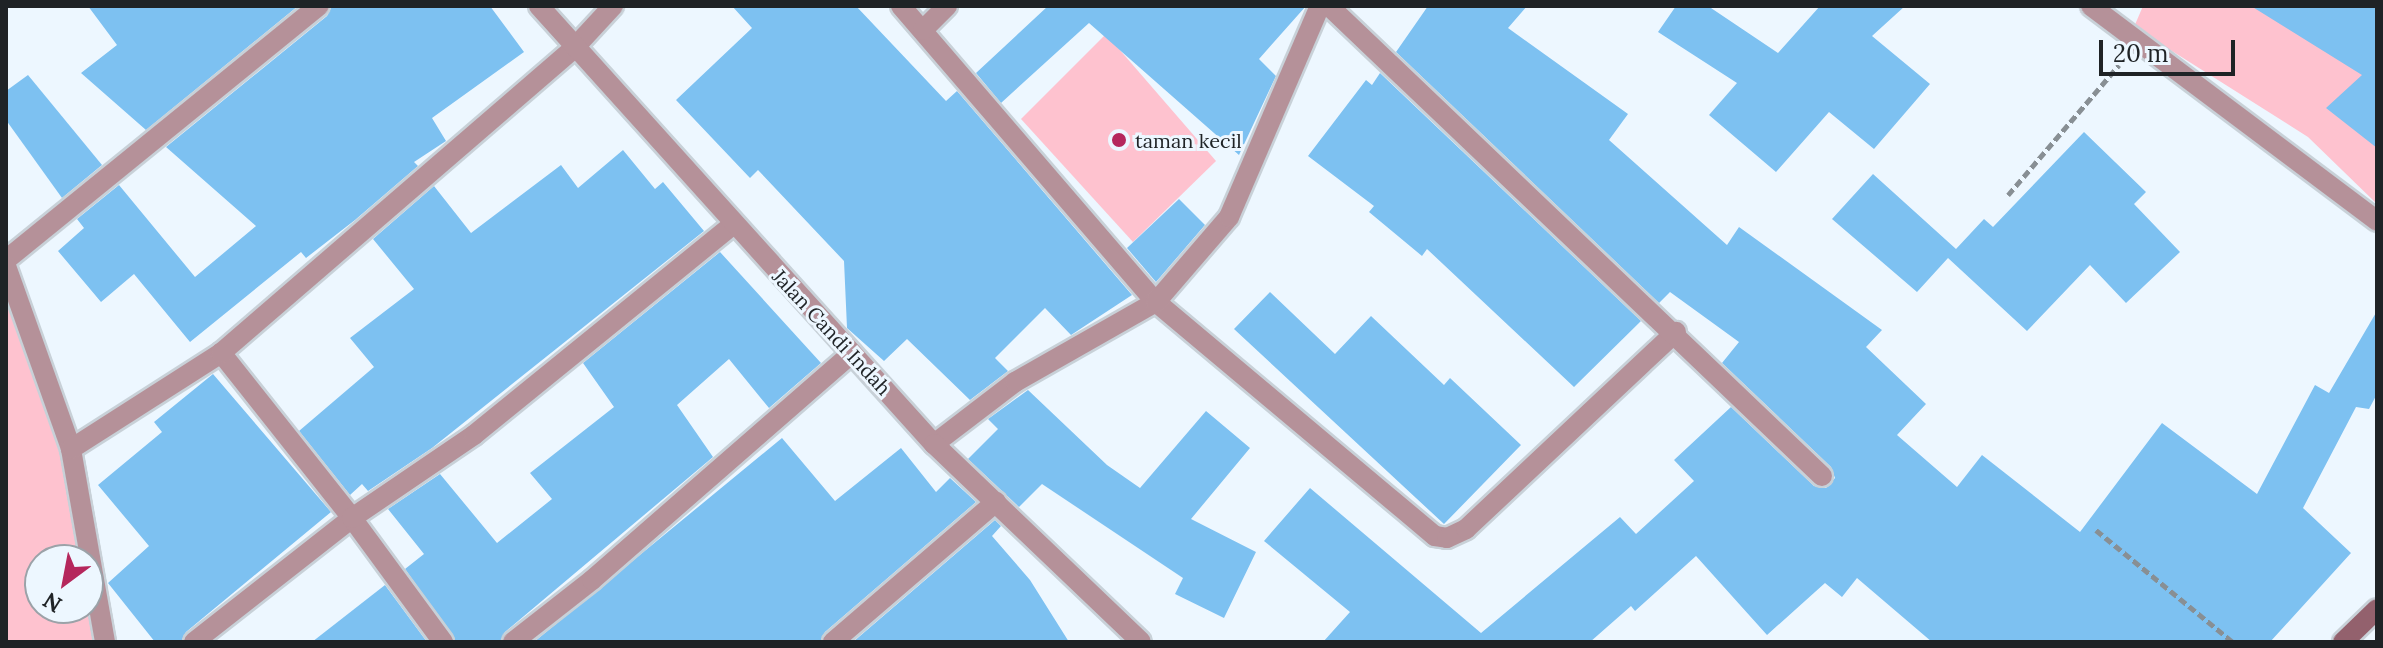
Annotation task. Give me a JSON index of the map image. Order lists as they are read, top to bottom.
{
  "streets": {
    "street": ["Jalan Candi Indah"]
  },
  "places": ["taman kecil"],
  "scale_bar": "20 m",
  "north": "bottom left"
}
